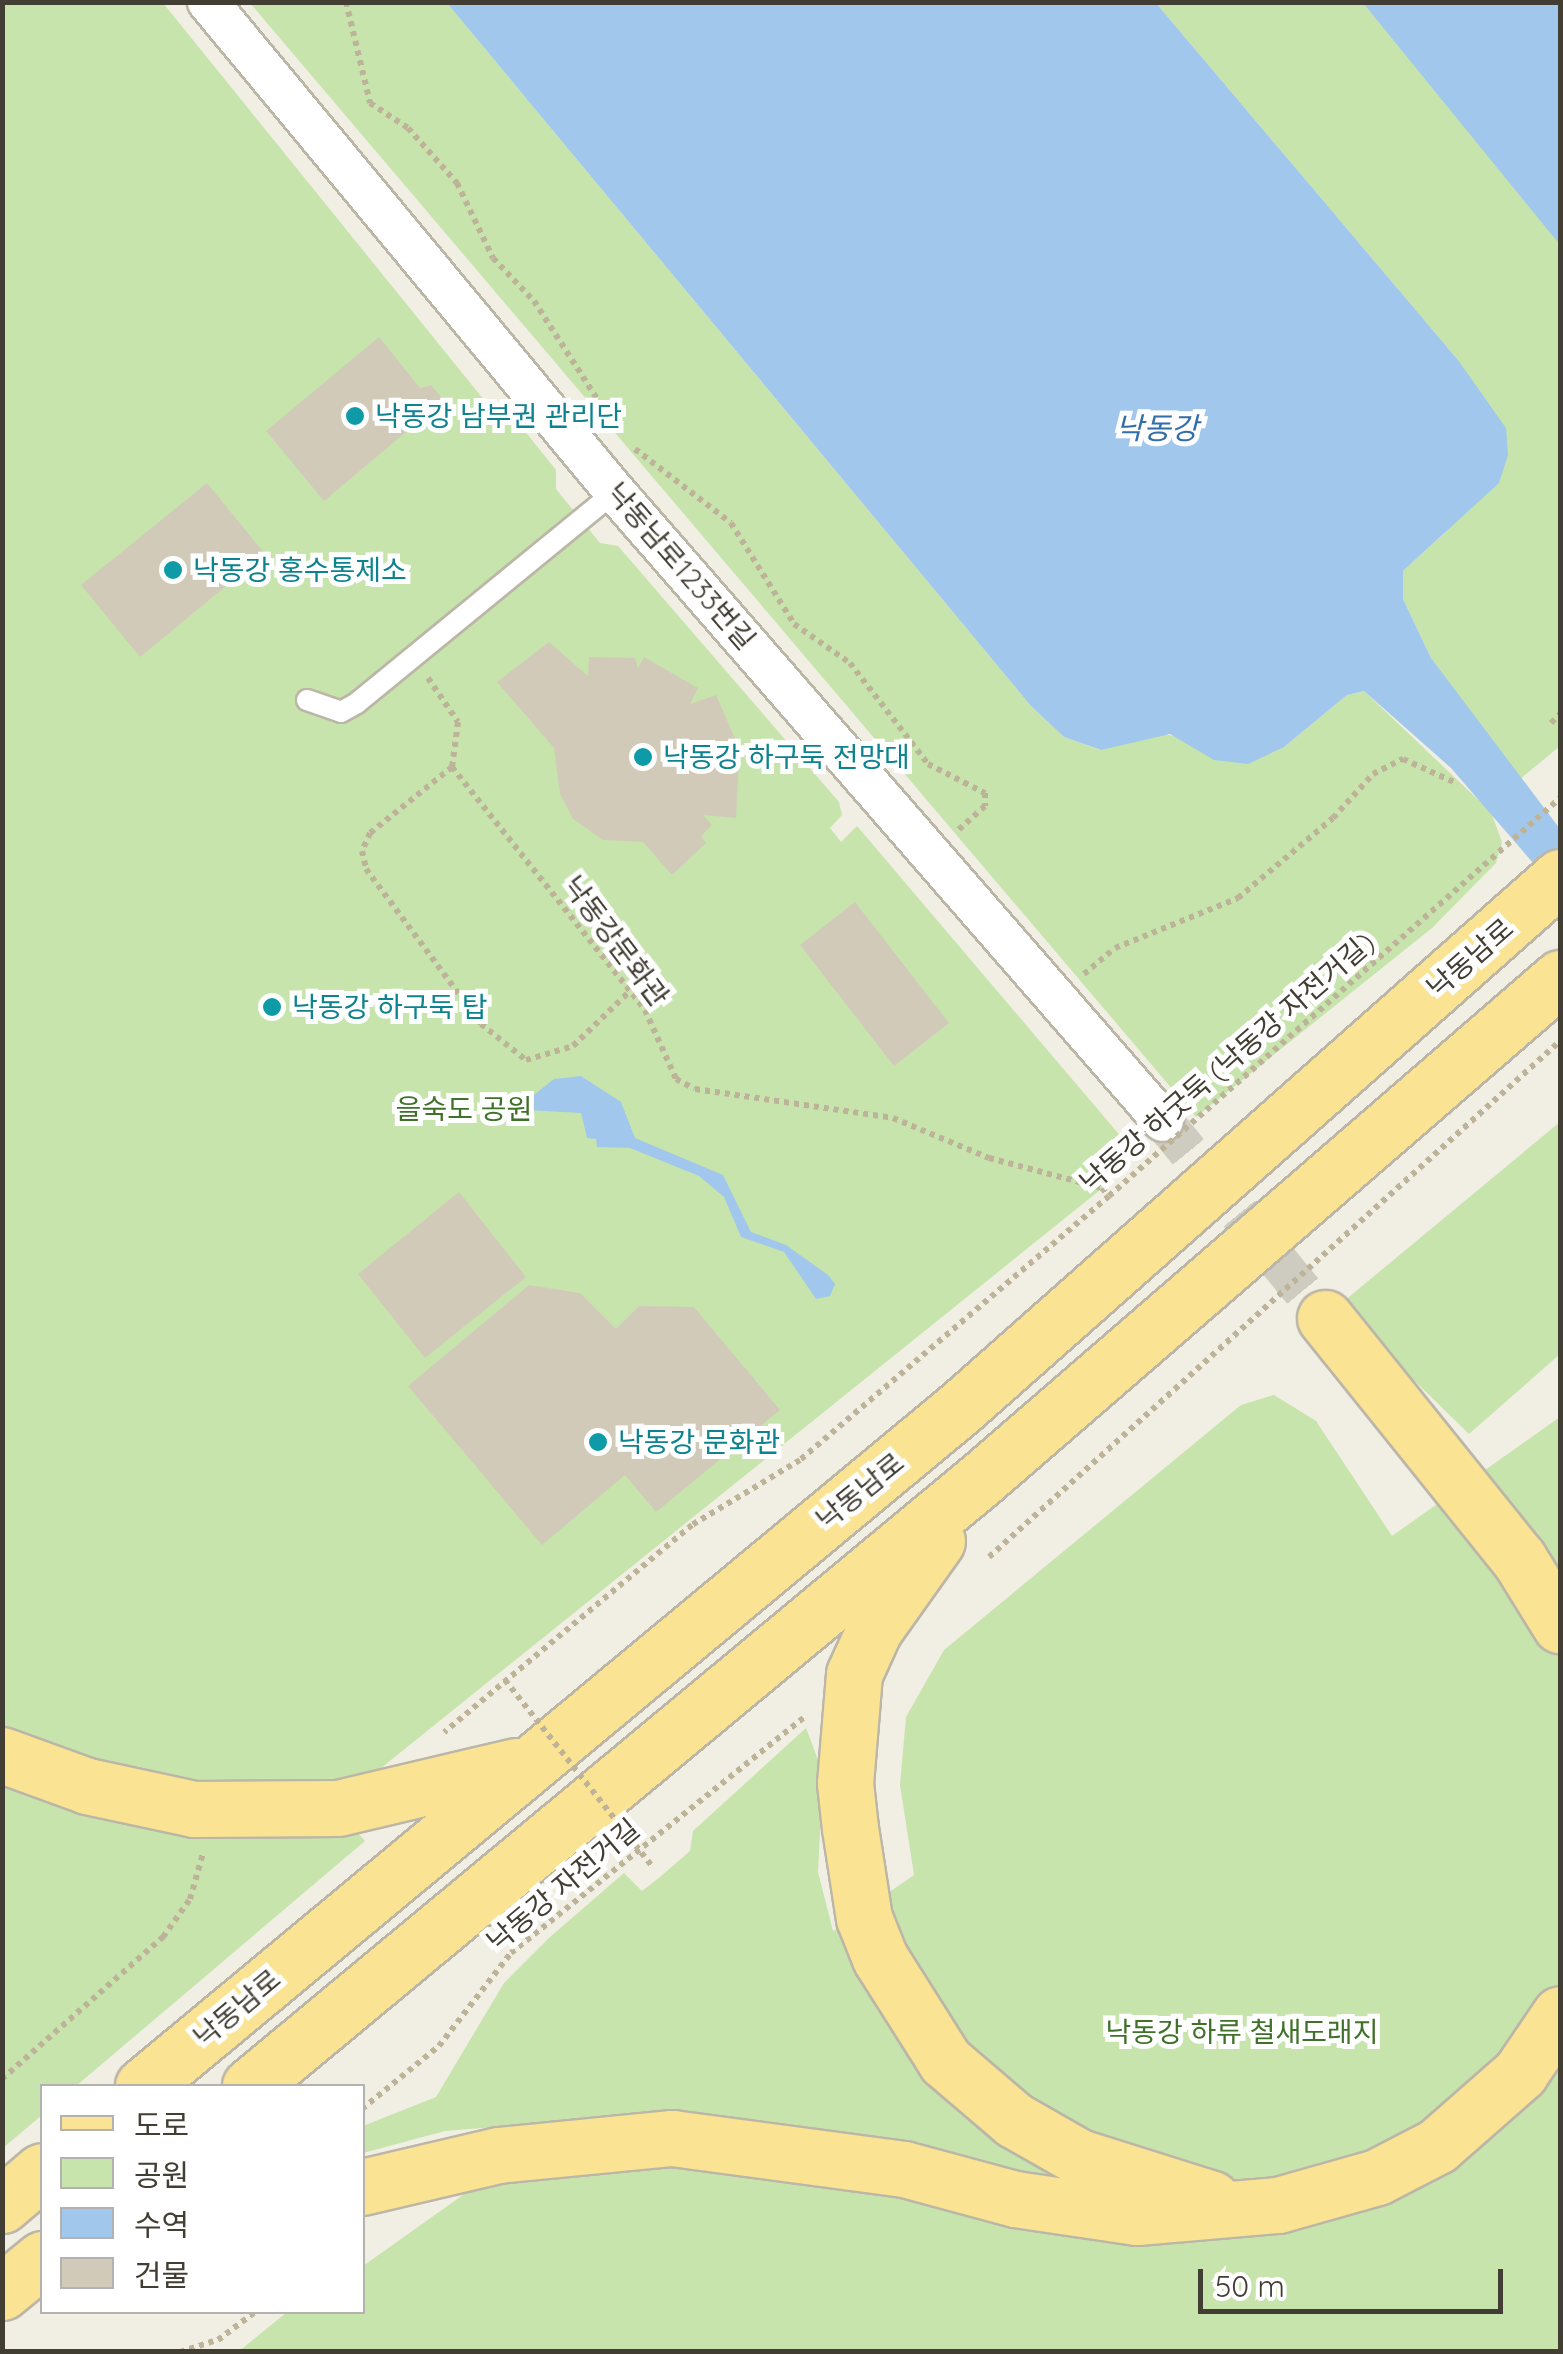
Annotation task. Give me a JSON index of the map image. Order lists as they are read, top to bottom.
{
  "streets": {
    "main road": ["낙동남로"],
    "street": ["낙동남로1233번길"],
    "path": ["낙동강문화관", "낙동강 하굿둑 (낙동강 자전거길)", "낙동강 자전거길"]
  },
  "crossings": [
    ["낙동강문화관", "낙동강 하굿둑 (낙동강 자전거길)"]
  ],
  "water": ["낙동강"],
  "parks": ["을숙도 공원", "낙동강 하류 철새도래지"],
  "places": [
    "낙동강 남부권 관리단",
    "낙동강 홍수통제소",
    "낙동강 하구둑 전망대",
    "낙동강 하구둑 탑",
    "낙동강 문화관"
  ],
  "legend": [
    "도로",
    "공원",
    "수역",
    "건물"
  ],
  "scale_bar": "50 m"
}
